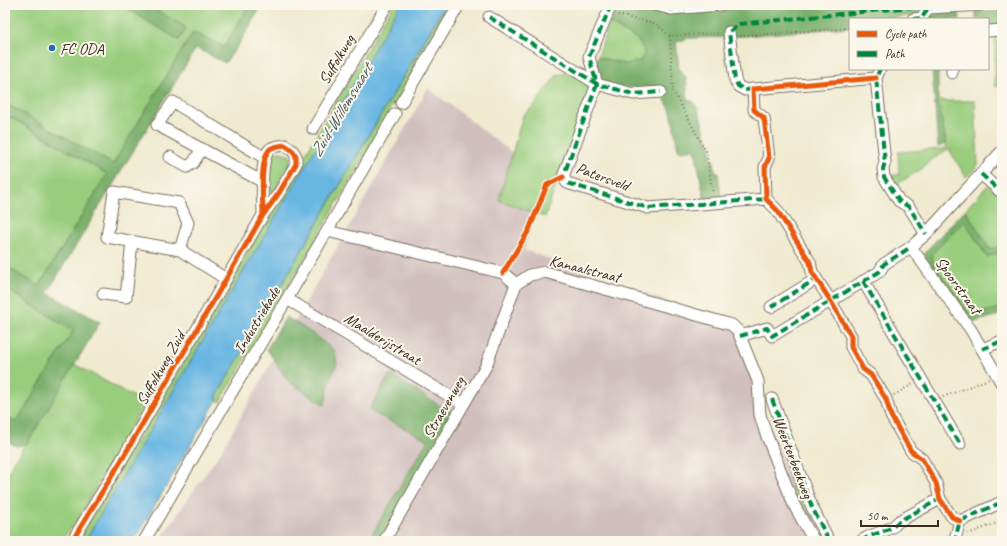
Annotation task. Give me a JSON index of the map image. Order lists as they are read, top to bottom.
{
  "streets": {
    "street": [
      "Suffolkweg",
      "Patersveld",
      "Kanaalstraat",
      "Spoorstraat",
      "Industriekade",
      "Maalderijstraat",
      "Suffolkweg Zuid",
      "Straevenweg",
      "Weerterbeekweg"
    ]
  },
  "crossings": [
    ["Kanaalstraat", "Straevenweg"],
    ["Kanaalstraat", "Weerterbeekweg"],
    ["Industriekade", "Maalderijstraat"],
    ["Maalderijstraat", "Straevenweg"]
  ],
  "water": ["Zuid-Willemsvaart"],
  "places": ["FC ODA"],
  "legend": ["Cycle path", "Path"],
  "scale_bar": "50 m"
}
